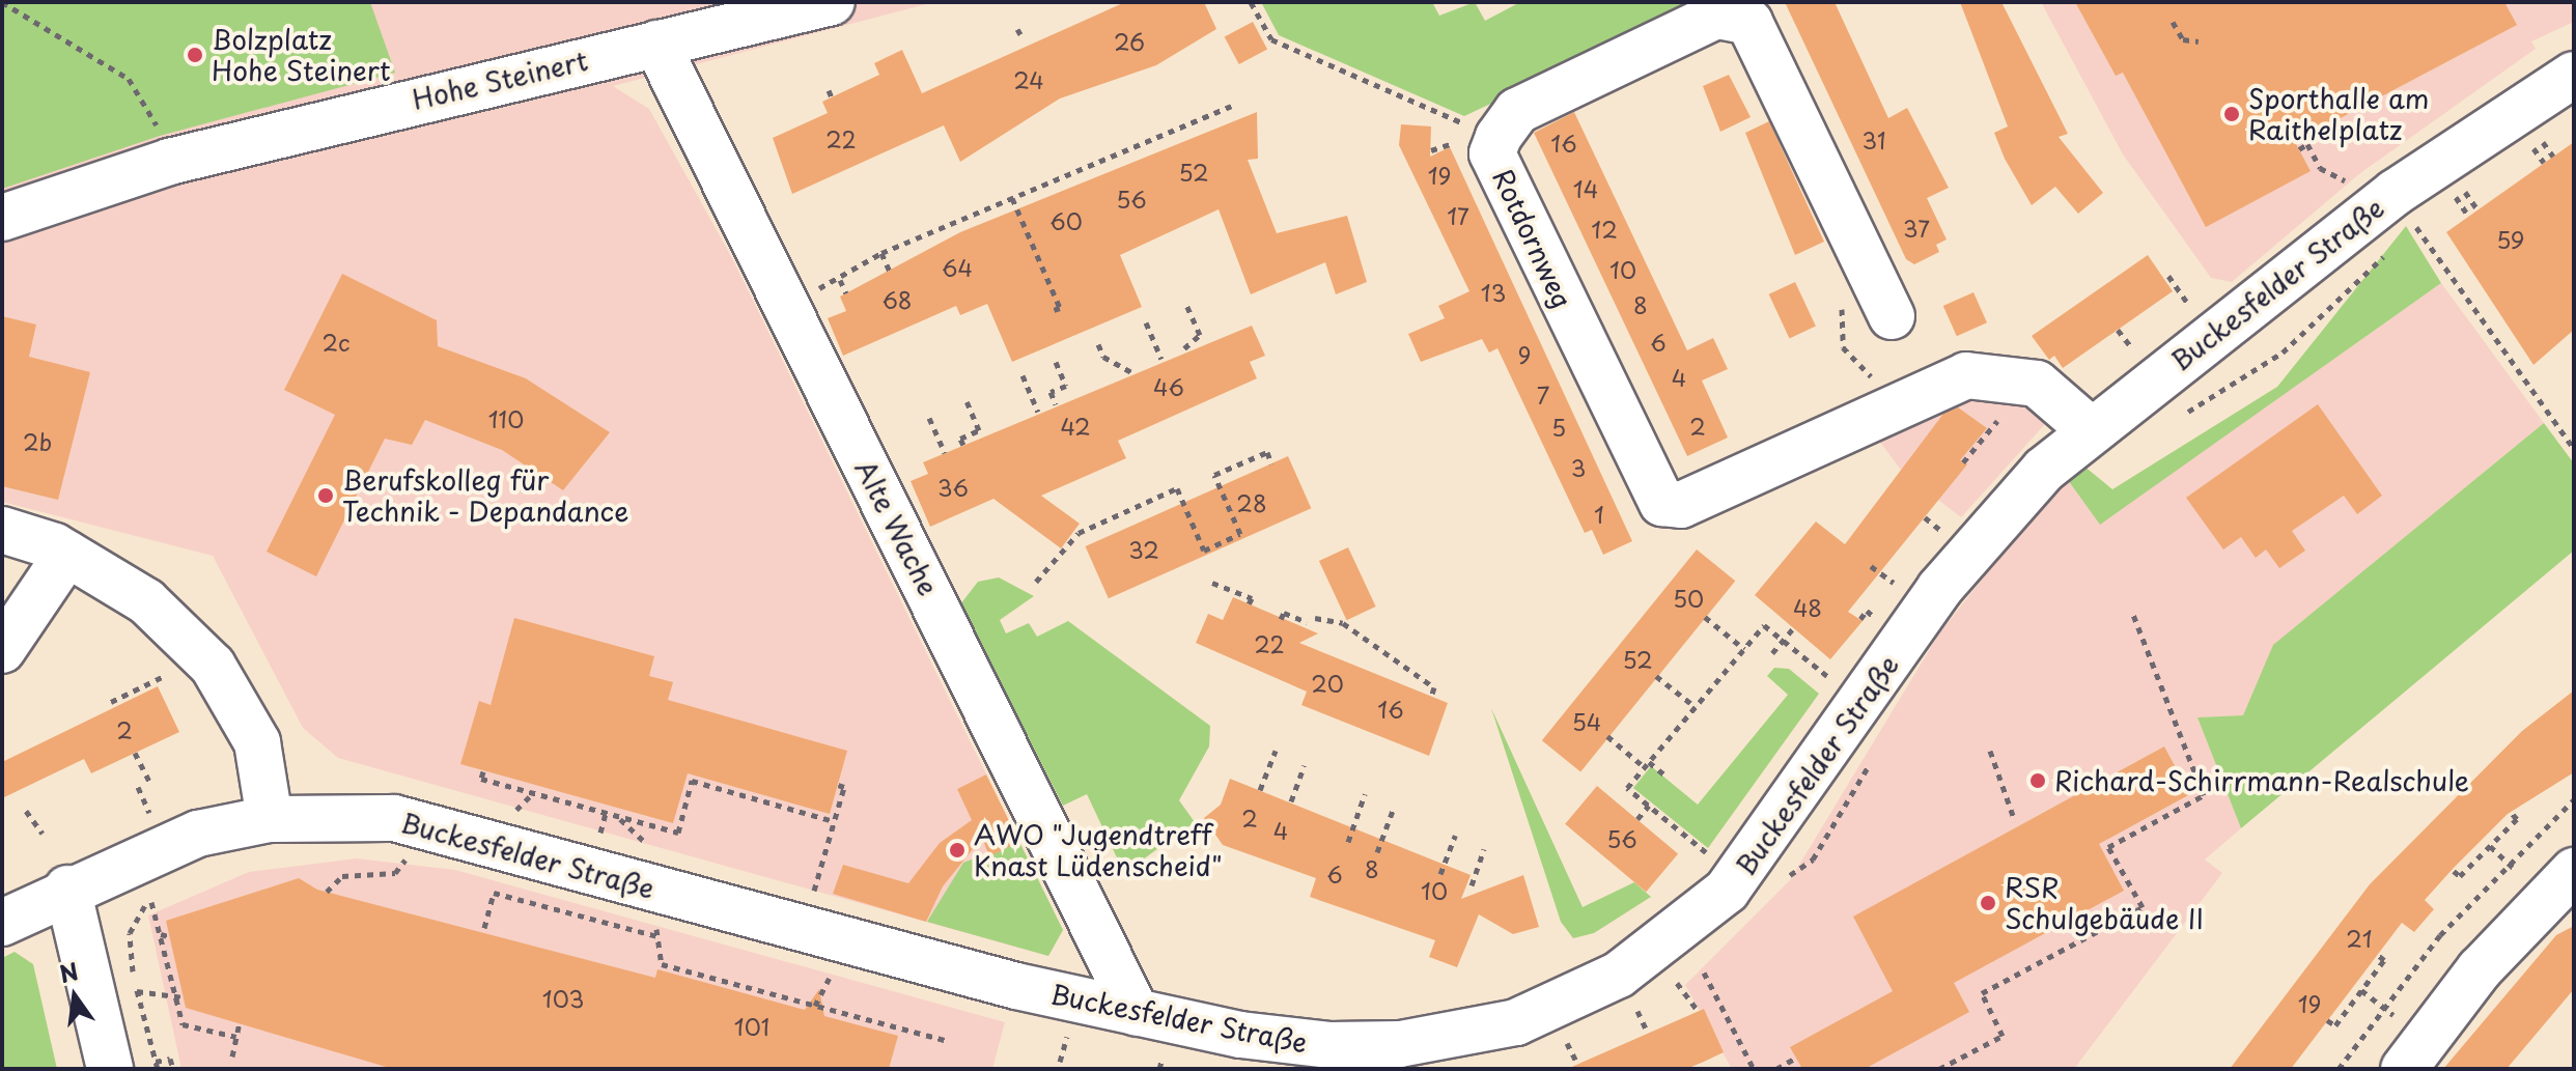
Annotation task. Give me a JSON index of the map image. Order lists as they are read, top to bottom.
{
  "streets": {
    "street": [
      "Hohe Steinert",
      "Rotdornweg",
      "Buckesfelder Straße",
      "Alte Wache"
    ]
  },
  "crossings": [
    ["Hohe Steinert", "Alte Wache"],
    ["Rotdornweg", "Buckesfelder Straße"],
    ["Buckesfelder Straße", "Alte Wache"]
  ],
  "places": [
    "Bolzplatz Hohe Steinert",
    "Sporthalle am Raithelplatz",
    "Berufskolleg für Technik - Depandance",
    "Richard-Schirrmann-Realschule",
    "AWO \"Jugendtreff Knast Lüdenscheid\"",
    "RSR Schulgebäude II"
  ],
  "house_numbers": [
    "26",
    "24",
    "22",
    "31",
    "16",
    "52",
    "19",
    "14",
    "56",
    "17",
    "60",
    "37",
    "12",
    "59",
    "64",
    "10",
    "13",
    "68",
    "8",
    "2c",
    "6",
    "9",
    "4",
    "46",
    "7",
    "110",
    "42",
    "2",
    "5",
    "2b",
    "3",
    "36",
    "28",
    "1",
    "32",
    "50",
    "48",
    "22",
    "52",
    "20",
    "16",
    "54",
    "2",
    "2",
    "4",
    "56",
    "8",
    "6",
    "10",
    "21",
    "103",
    "19",
    "101"
  ],
  "north": "top"
}
